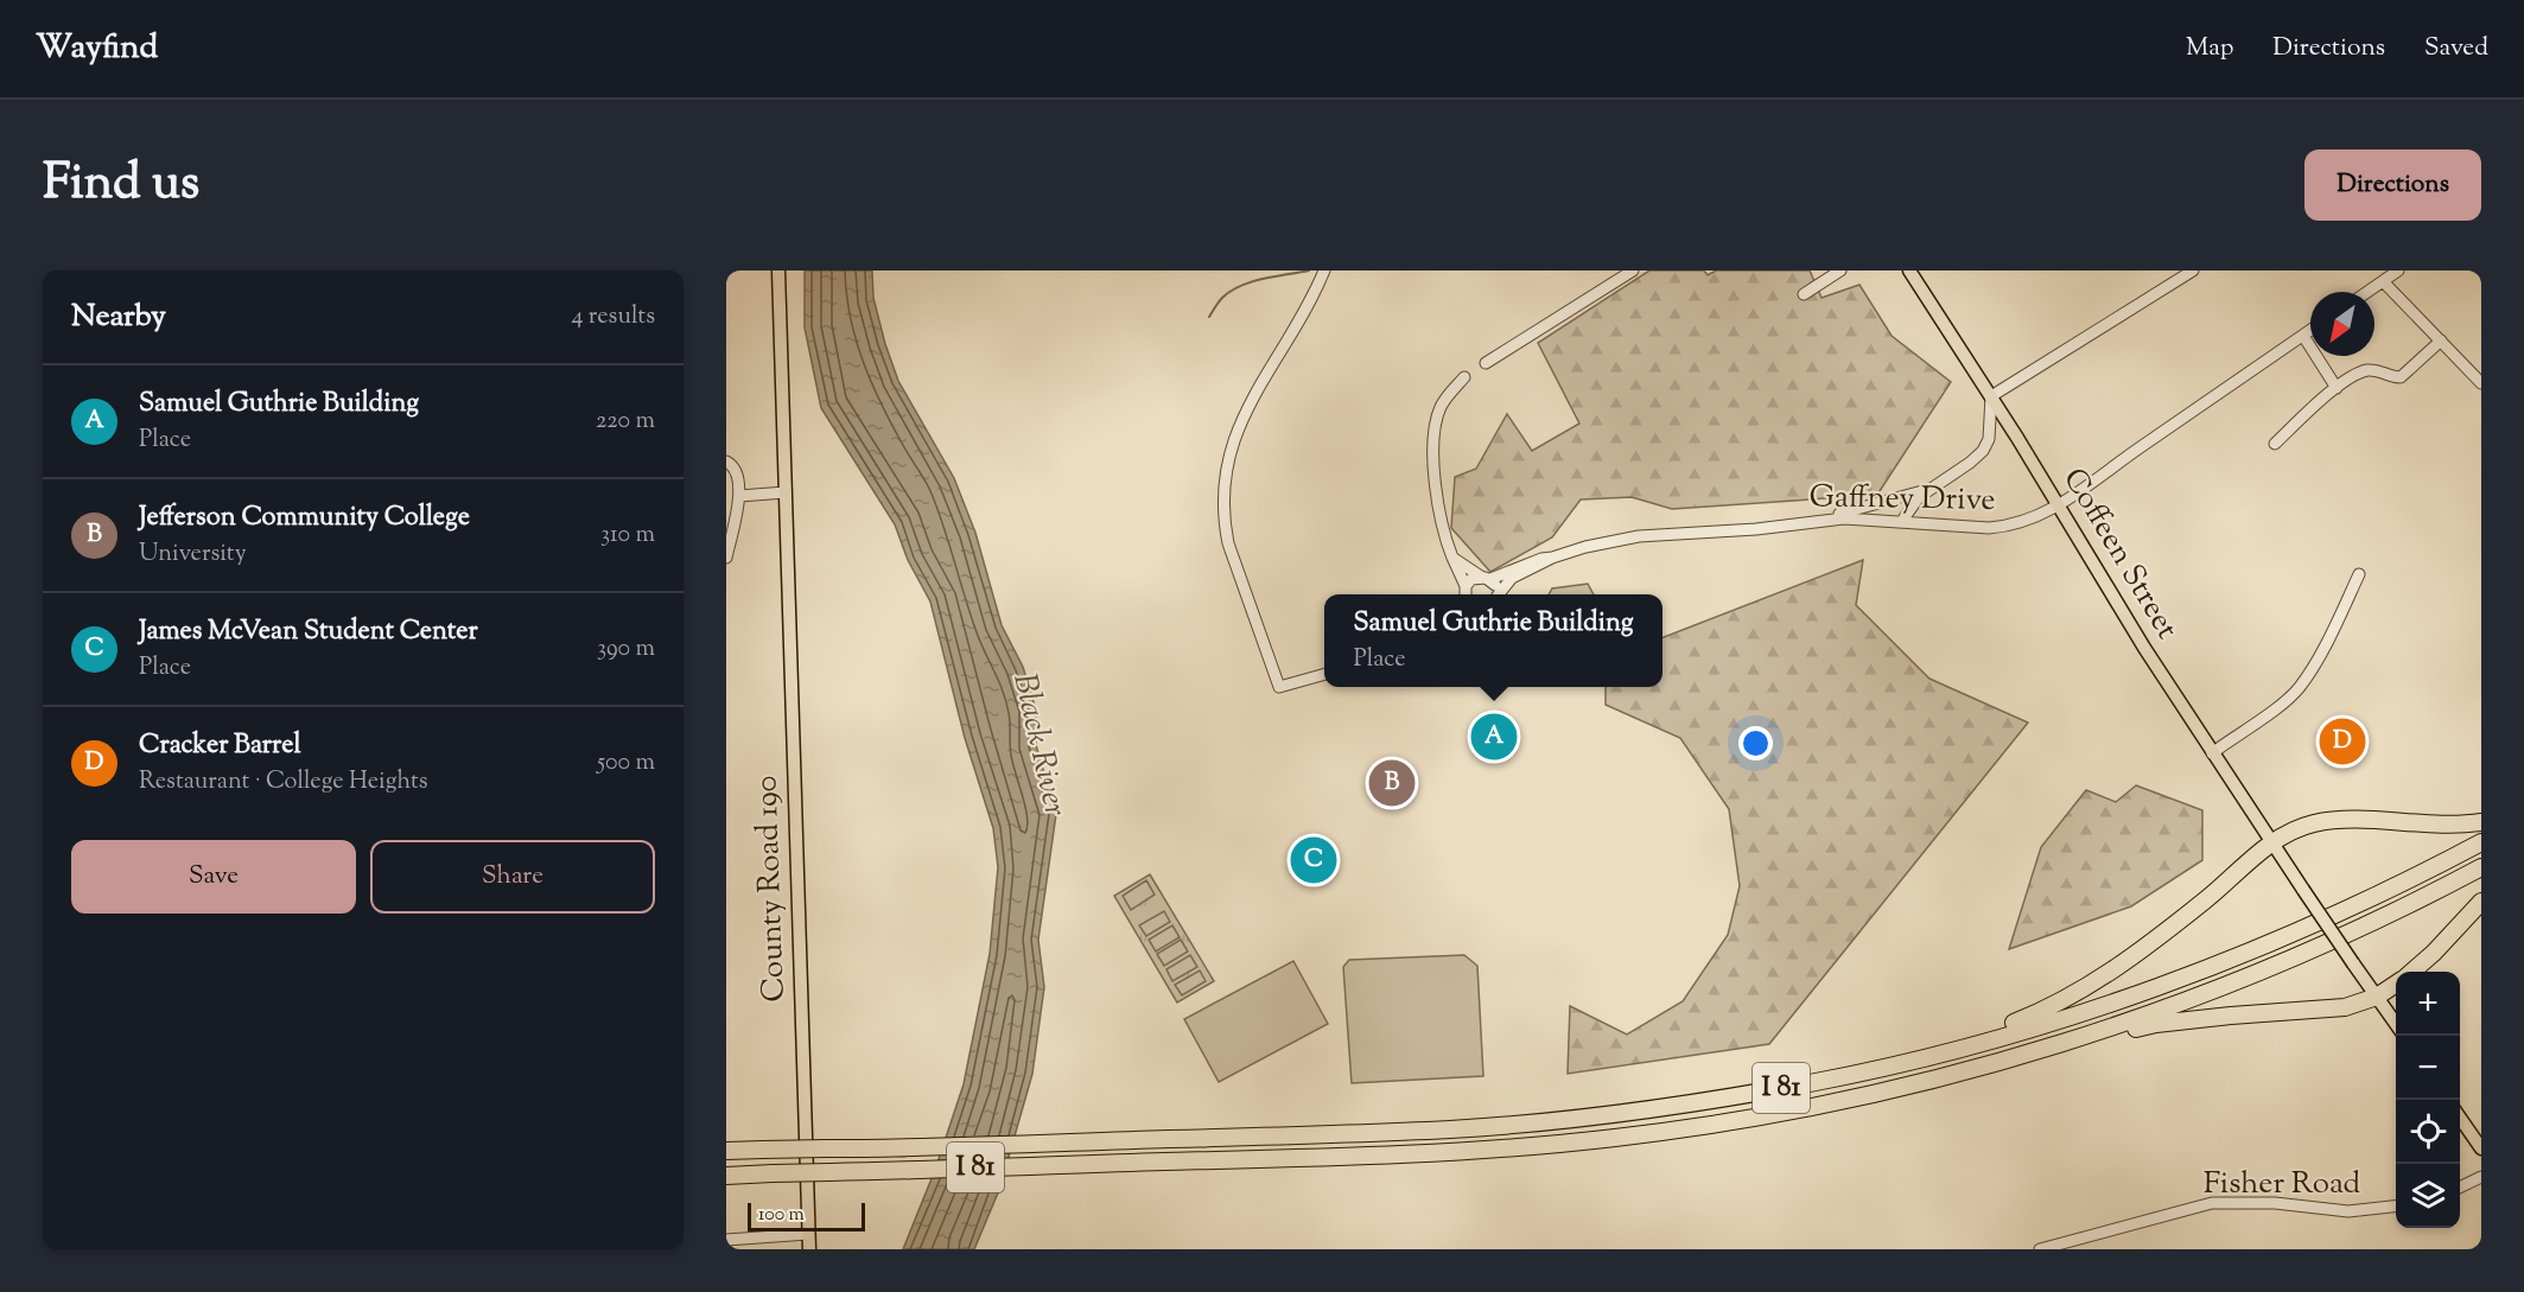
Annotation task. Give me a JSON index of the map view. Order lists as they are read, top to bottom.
{
  "streets": {
    "highway": ["I 81"],
    "main road": ["Coffeen Street", "County Road 190"],
    "street": ["Gaffney Drive", "Fisher Road"]
  },
  "crossings": [
    ["Gaffney Drive", "Coffeen Street"]
  ],
  "water": ["Black River"],
  "scale_bar": "100 m",
  "north": "bottom left",
  "page": {
    "header": "Wayfind",
    "nav": ["Map", "Directions", "Saved"],
    "title": "Find us",
    "buttons": [
      "Directions",
      ["Save", "Share"]
    ],
    "heading": ["Nearby", "4 results"],
    "list": [
      {
        "mark": "A",
        "name": "Samuel Guthrie Building",
        "note": "Place",
        "value": "220 m"
      },
      {
        "mark": "B",
        "name": "Jefferson Community College",
        "note": "University",
        "value": "310 m"
      },
      {
        "mark": "C",
        "name": "James McVean Student Center",
        "note": "Place",
        "value": "390 m"
      },
      {
        "mark": "D",
        "name": "Cracker Barrel",
        "note": "Restaurant · College Heights",
        "value": "500 m"
      }
    ],
    "popup": ["Samuel Guthrie Building", "Place"],
    "pins": [
      "A",
      "D",
      "B",
      "C"
    ],
    "map_buttons": ["+", "−"],
    "scale": "100 m"
  }
}
